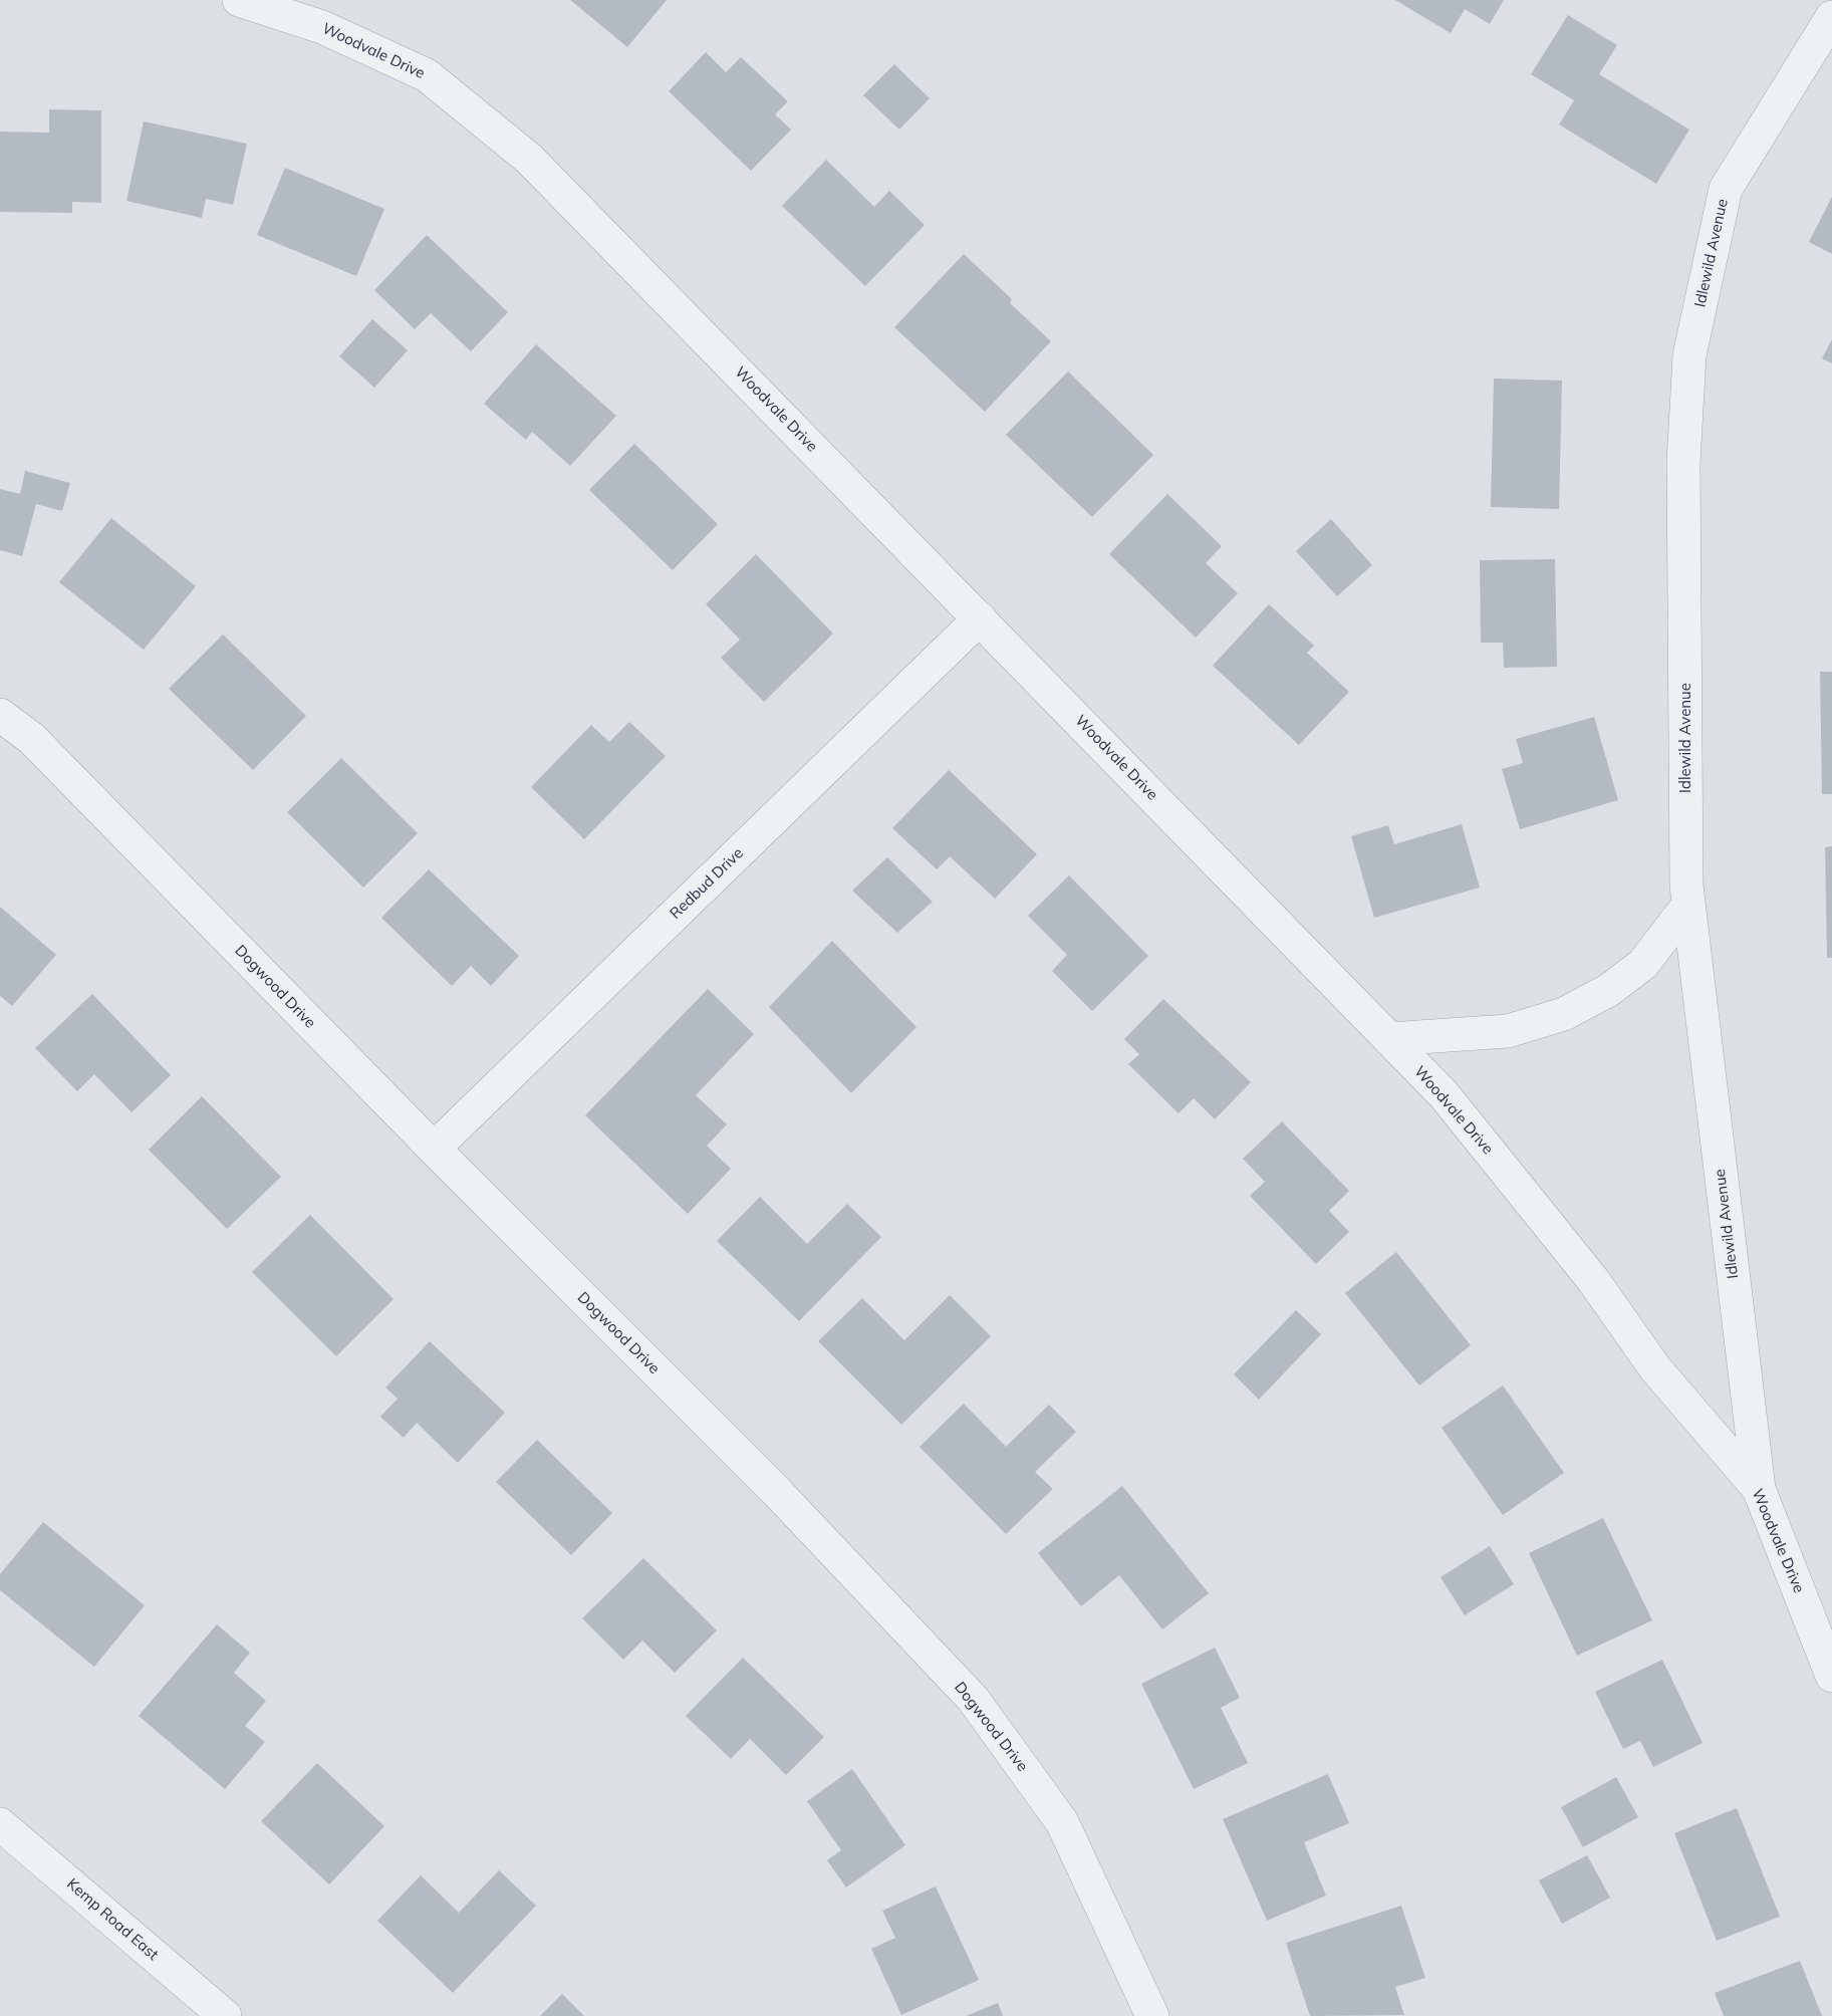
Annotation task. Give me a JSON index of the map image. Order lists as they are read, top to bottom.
{
  "streets": {
    "street": [
      "Woodvale Drive",
      "Idlewild Avenue",
      "Redbud Drive",
      "Dogwood Drive",
      "Kemp Road East"
    ]
  },
  "crossings": [
    ["Woodvale Drive", "Idlewild Avenue"],
    ["Woodvale Drive", "Redbud Drive"],
    ["Redbud Drive", "Dogwood Drive"]
  ]
}
